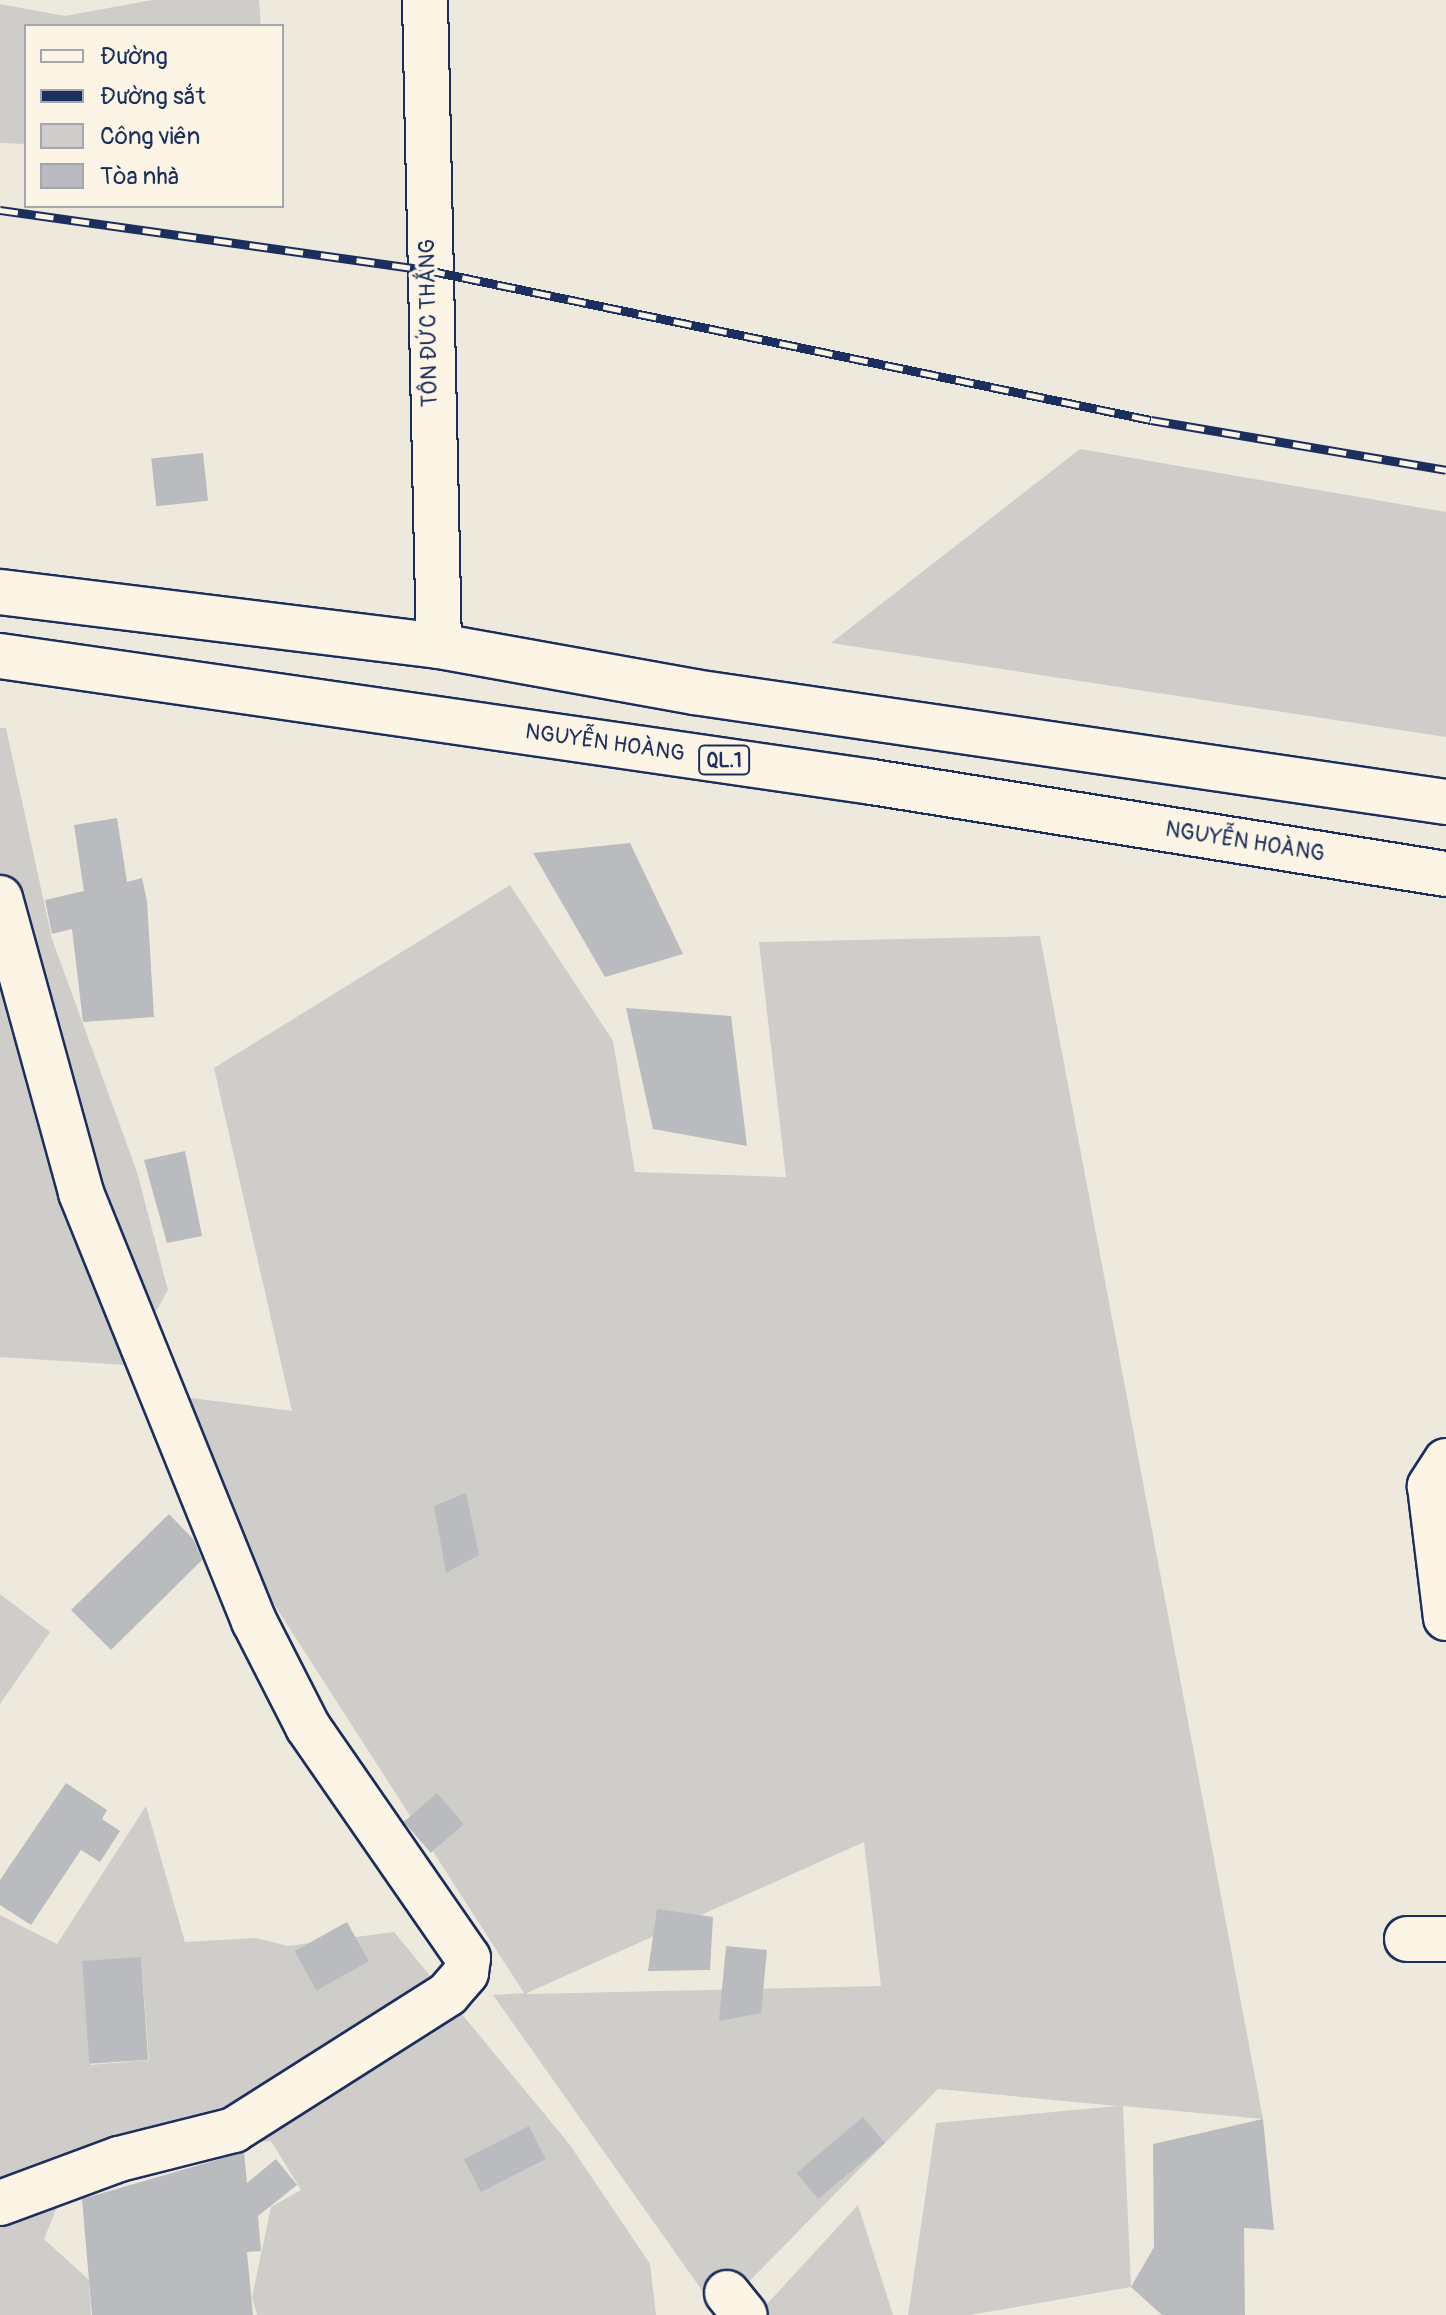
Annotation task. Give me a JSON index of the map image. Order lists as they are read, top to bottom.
{
  "streets": {
    "main road": ["TÔN ĐỨC THẮNG", "NGUYỄN HOÀNG", "QL.1"]
  },
  "legend": [
    "Đường",
    "Đường sắt",
    "Công viên",
    "Tòa nhà"
  ]
}
